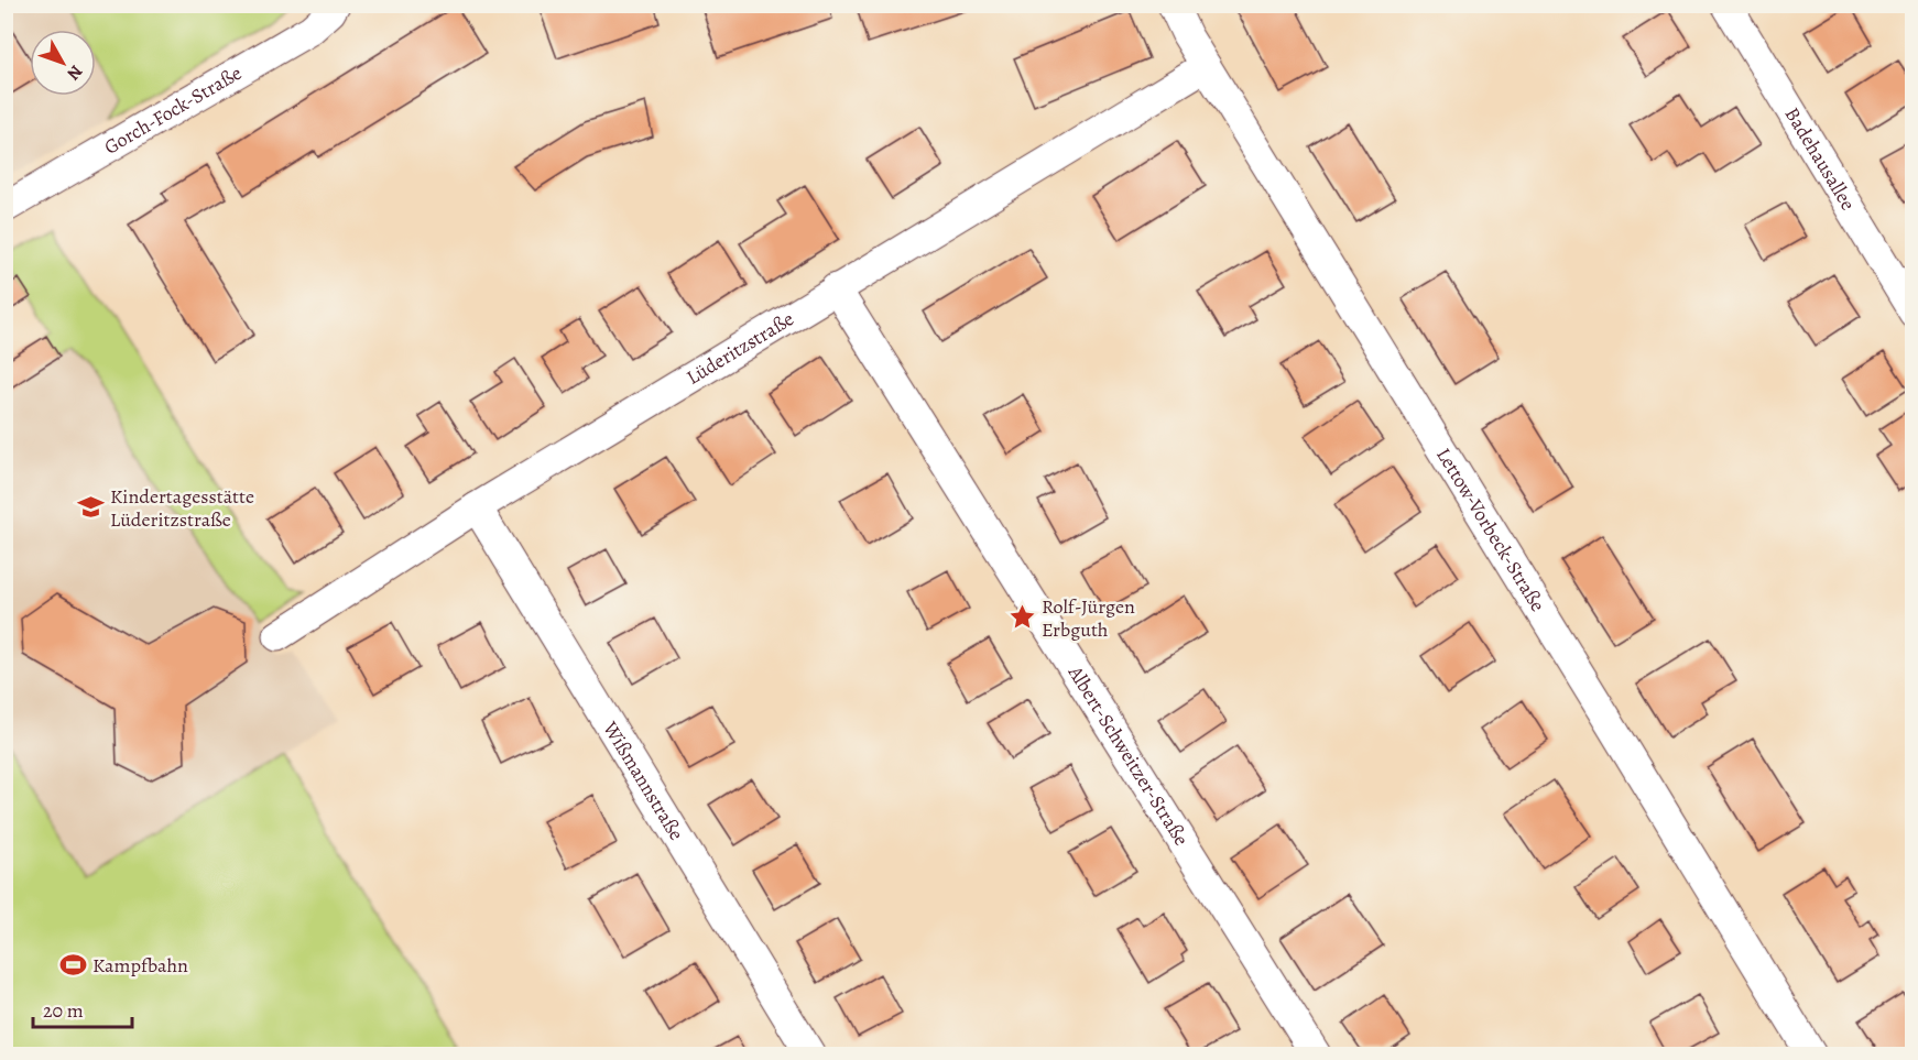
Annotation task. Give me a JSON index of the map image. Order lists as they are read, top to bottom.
{
  "streets": {
    "street": [
      "Gorch-Fock-Straße",
      "Badehausallee",
      "Lüderitzstraße",
      "Lettow-Vorbeck-Straße",
      "Albert-Schweitzer-Straße",
      "Wißmannstraße"
    ]
  },
  "crossings": [
    ["Lüderitzstraße", "Lettow-Vorbeck-Straße"],
    ["Lüderitzstraße", "Albert-Schweitzer-Straße"],
    ["Lüderitzstraße", "Wißmannstraße"]
  ],
  "places": {
    "school or university": ["Kindertagesstätte Lüderitzstraße"],
    "place": ["Rolf-Jürgen Erbguth"],
    "sports": ["Kampfbahn"]
  },
  "scale_bar": "20 m",
  "north": "bottom right"
}
